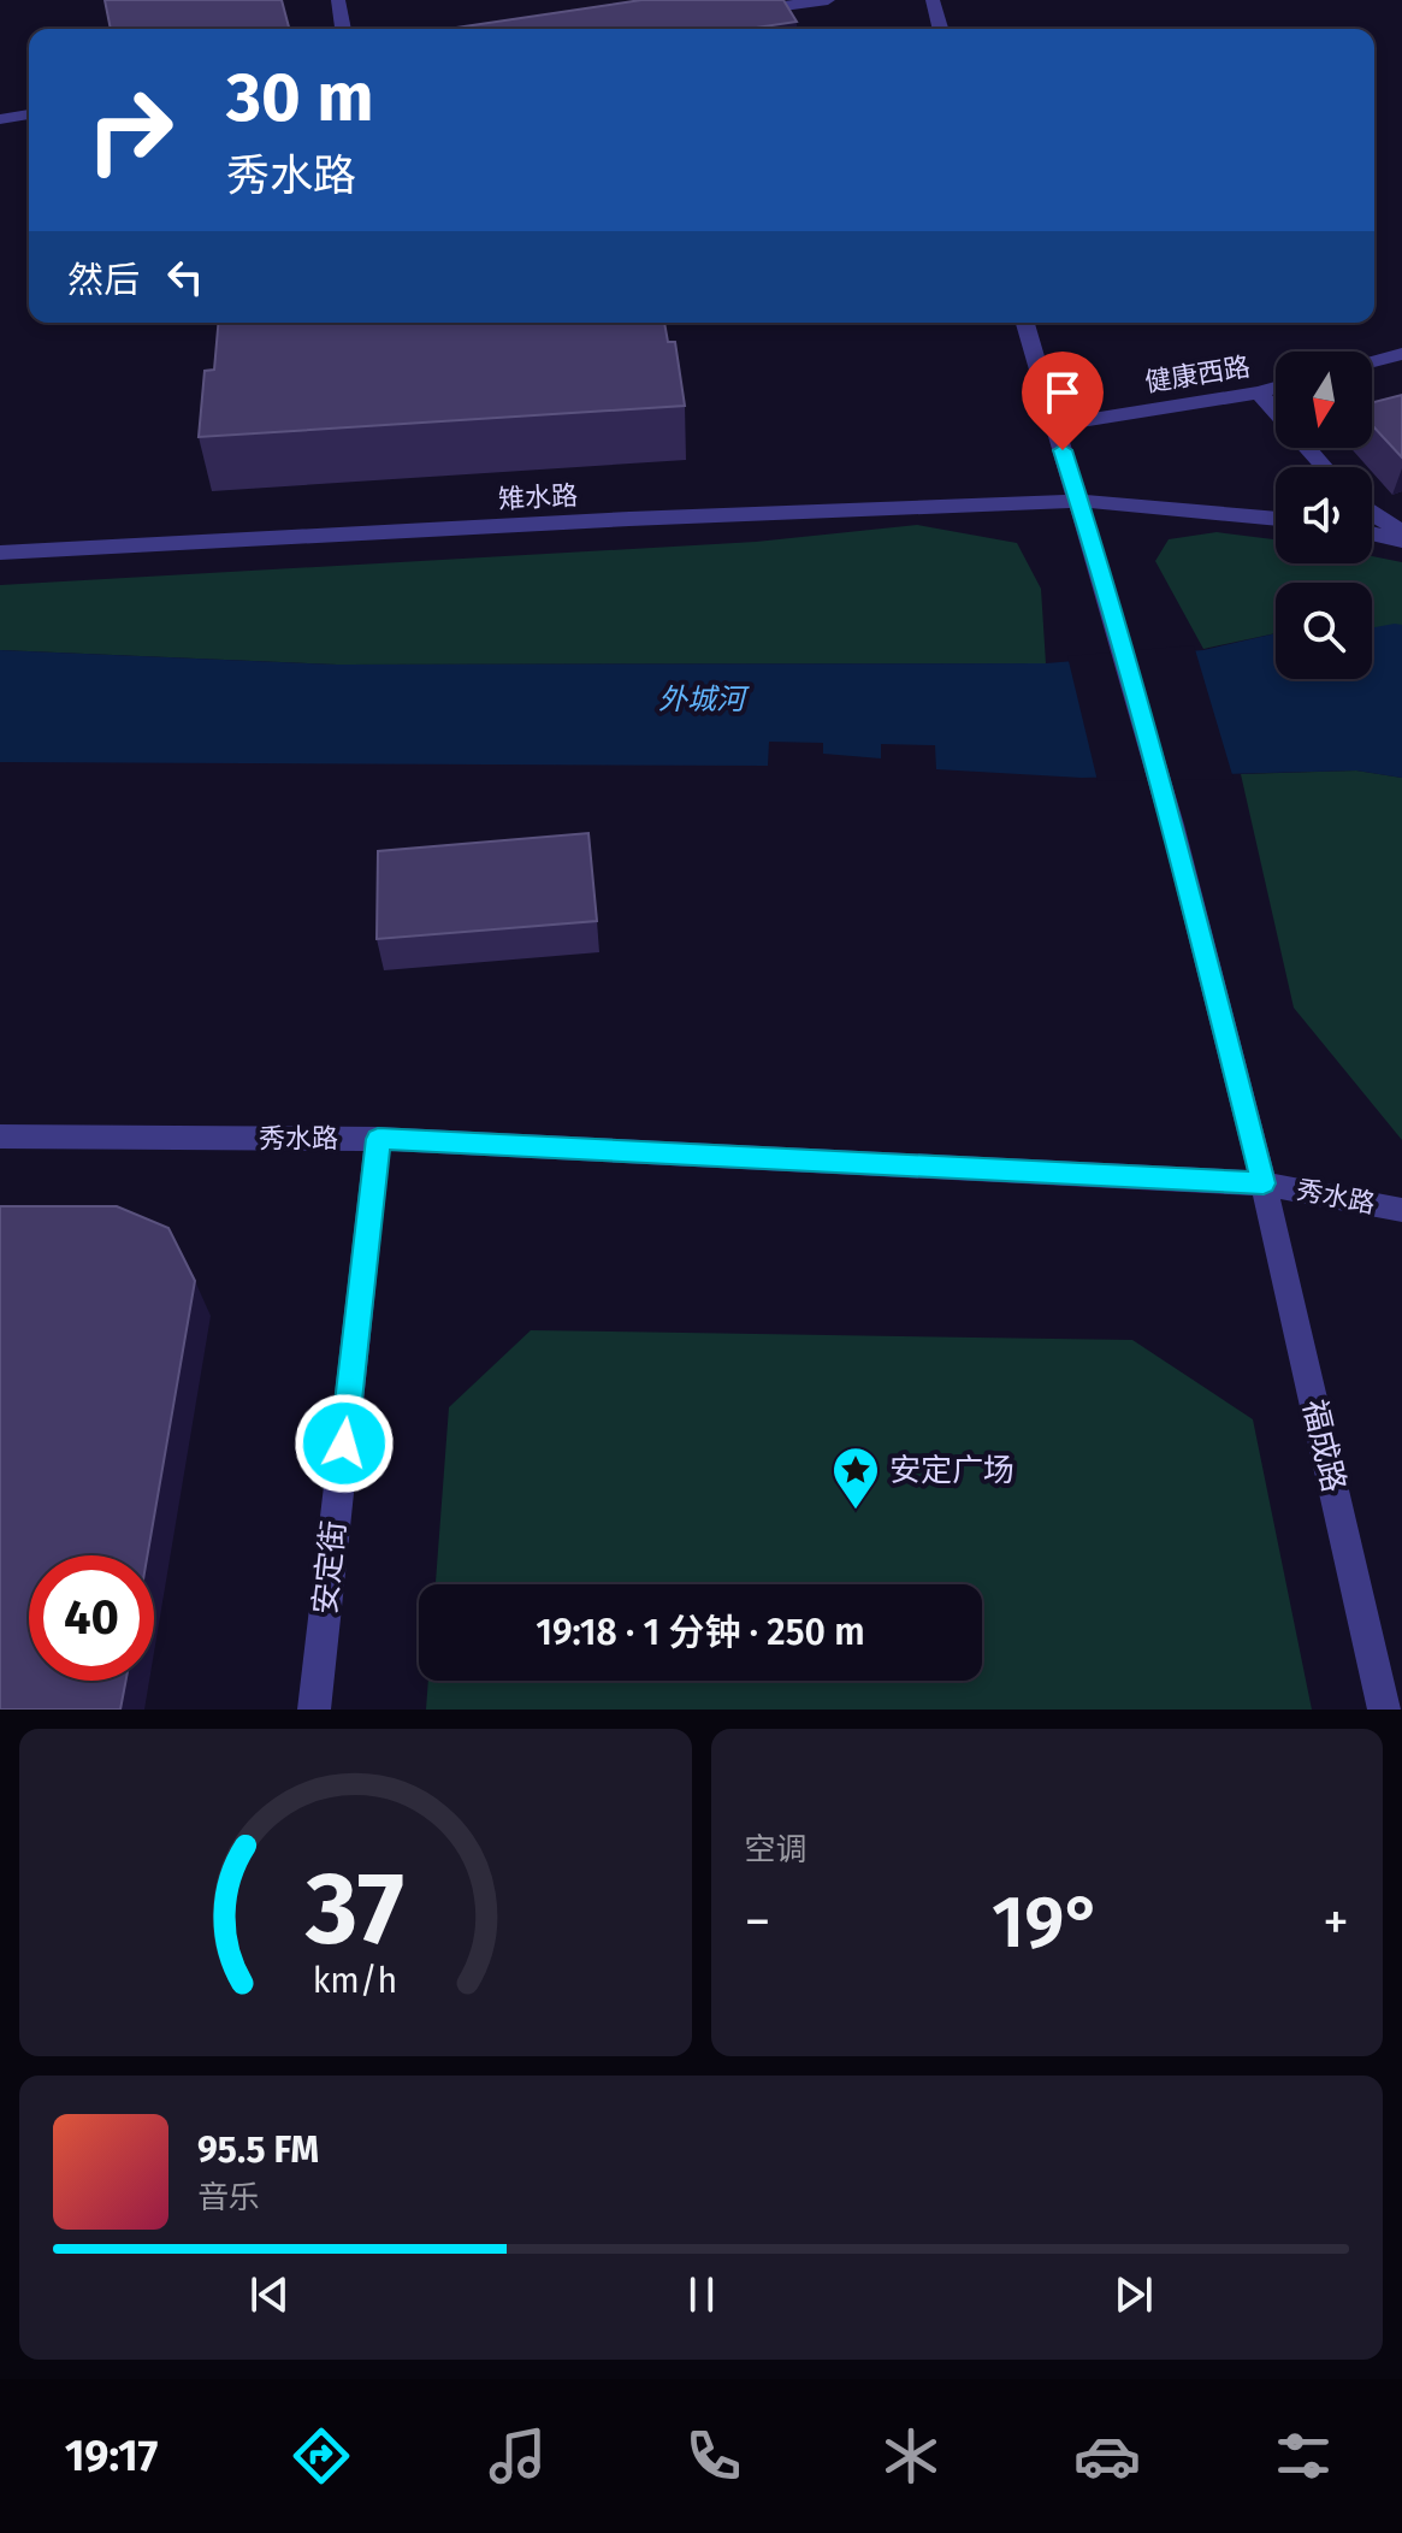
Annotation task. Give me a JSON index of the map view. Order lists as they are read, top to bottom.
{
  "streets": {
    "street": [
      "健康西路",
      "雉水路",
      "秀水路",
      "福成路",
      "安定街"
    ]
  },
  "crossings": [
    ["健康西路", "福成路"],
    ["雉水路", "福成路"],
    ["秀水路", "福成路"],
    ["秀水路", "安定街"]
  ],
  "water": ["外城河"],
  "places": {
    "place": ["安定广场"]
  },
  "north": "bottom",
  "page": {
    "turn": ["30 m", "秀水路"],
    "then": "然后",
    "limit": "40",
    "trip": "19:18 · 1 分钟 · 250 m",
    "tile": "空调",
    "heat": ["−", "19°", "+"],
    "song": ["95.5 FM", "音乐"],
    "tabs": "19:17",
    "gauge": ["37", "km/h"]
  }
}
